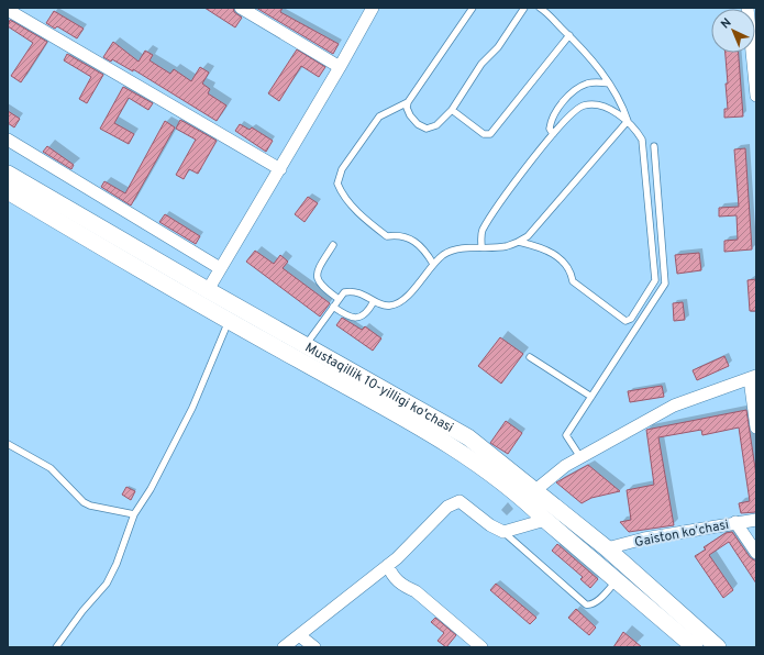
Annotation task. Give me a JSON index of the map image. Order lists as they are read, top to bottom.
{
  "streets": {
    "main road": ["Mustaqillik 10-yilligi ko'chasi"],
    "street": ["Gaiston koʻchasi"]
  },
  "crossings": [
    ["Mustaqillik 10-yilligi ko'chasi", "Gaiston koʻchasi"]
  ],
  "north": "top left"
}
